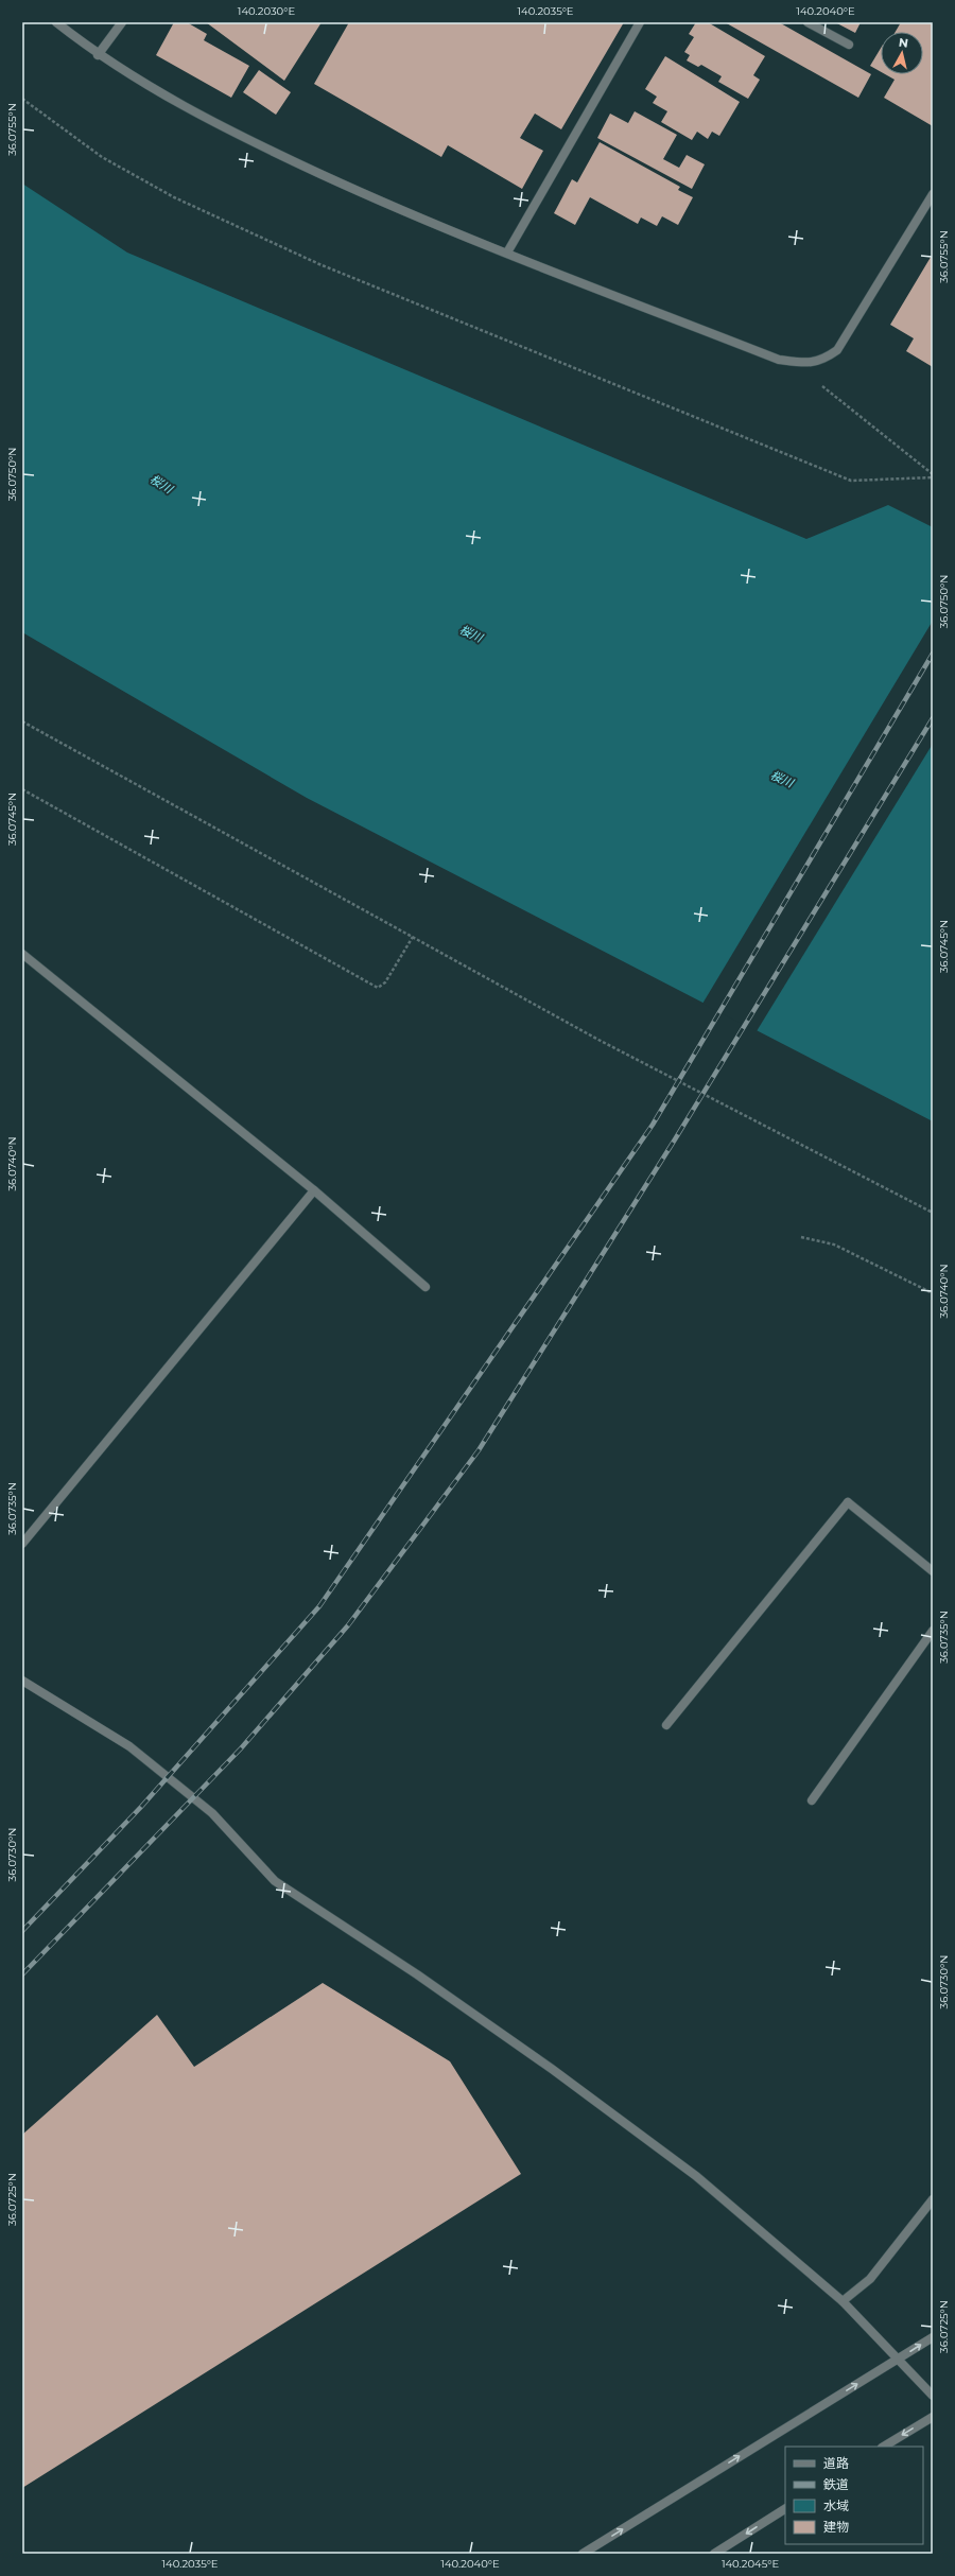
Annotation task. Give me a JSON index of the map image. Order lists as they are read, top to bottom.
{
  "water": ["桜川"],
  "legend": [
    "道路",
    "鉄道",
    "水域",
    "建物"
  ],
  "north": "top",
  "coordinates": [
    "140.2030°E",
    "140.2035°E",
    "140.2040°E",
    "36.0755°N",
    "36.0750°N",
    "36.0745°N",
    "36.0740°N",
    "36.0735°N",
    "36.0730°N",
    "36.0725°N",
    "140.2045°E"
  ]
}
